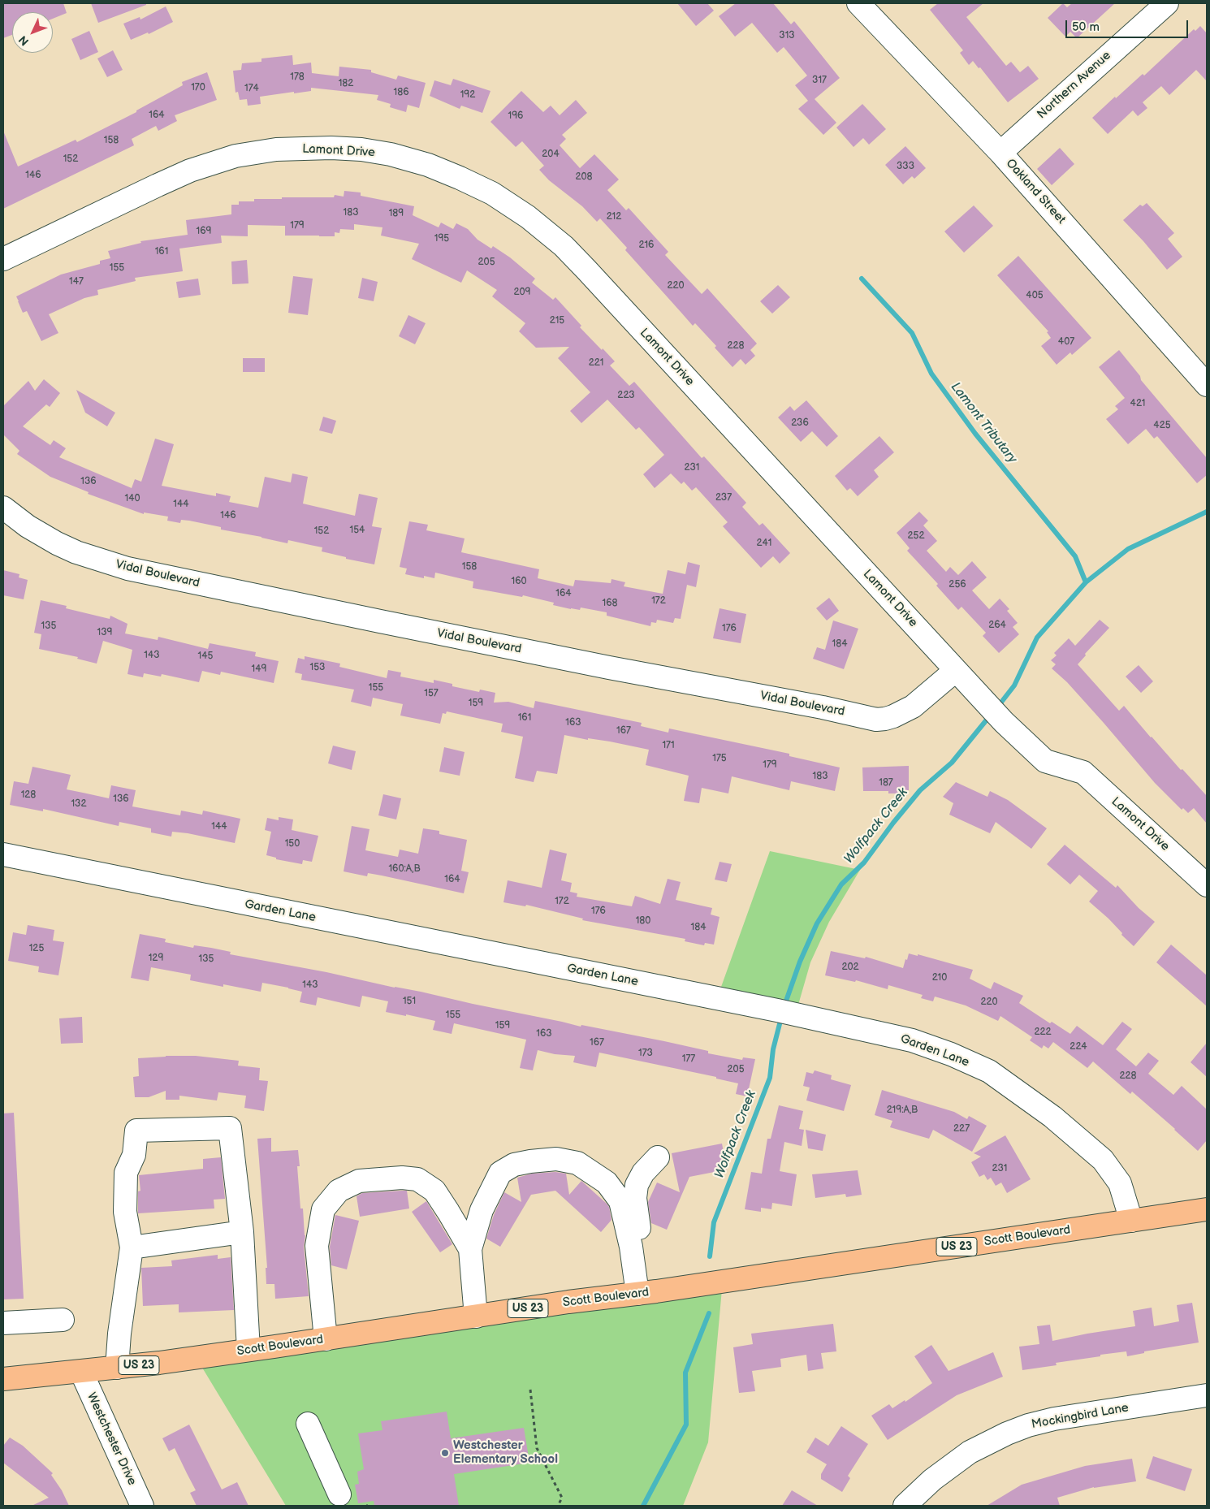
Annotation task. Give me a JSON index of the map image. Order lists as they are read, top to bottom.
{
  "streets": {
    "highway": ["Scott Boulevard", "US 23"],
    "street": [
      "Northern Avenue",
      "Lamont Drive",
      "Oakland Street",
      "Vidal Boulevard",
      "Garden Lane",
      "Mockingbird Lane",
      "Westchester Drive"
    ]
  },
  "crossings": [
    ["Northern Avenue", "Oakland Street"],
    ["Lamont Drive", "Vidal Boulevard"],
    ["Garden Lane", "Scott Boulevard"],
    ["Scott Boulevard", "Westchester Drive"]
  ],
  "water": ["Lamont Tributary", "Wolfpack Creek"],
  "places": ["Westchester Elementary School"],
  "house_numbers": [
    "313",
    "178",
    "317",
    "182",
    "170",
    "174",
    "186",
    "192",
    "164",
    "196",
    "158",
    "204",
    "152",
    "333",
    "146",
    "208",
    "183",
    "189",
    "212",
    "179",
    "169",
    "195",
    "216",
    "161",
    "205",
    "155",
    "147",
    "220",
    "209",
    "405",
    "215",
    "407",
    "228",
    "221",
    "223",
    "421",
    "236",
    "425",
    "231",
    "136",
    "237",
    "140",
    "144",
    "146",
    "154",
    "152",
    "252",
    "241",
    "158",
    "160",
    "256",
    "164",
    "172",
    "168",
    "264",
    "135",
    "176",
    "139",
    "184",
    "143",
    "145",
    "153",
    "149",
    "155",
    "157",
    "159",
    "161",
    "163",
    "167",
    "171",
    "175",
    "179",
    "183",
    "187",
    "128",
    "136",
    "132",
    "144",
    "150",
    "160:A,B",
    "164",
    "172",
    "176",
    "180",
    "184",
    "125",
    "129",
    "135",
    "202",
    "210",
    "143",
    "151",
    "220",
    "155",
    "159",
    "222",
    "163",
    "167",
    "224",
    "173",
    "177",
    "205",
    "228",
    "219:A,B",
    "227",
    "231"
  ],
  "scale_bar": "50 m",
  "north": "bottom left"
}
